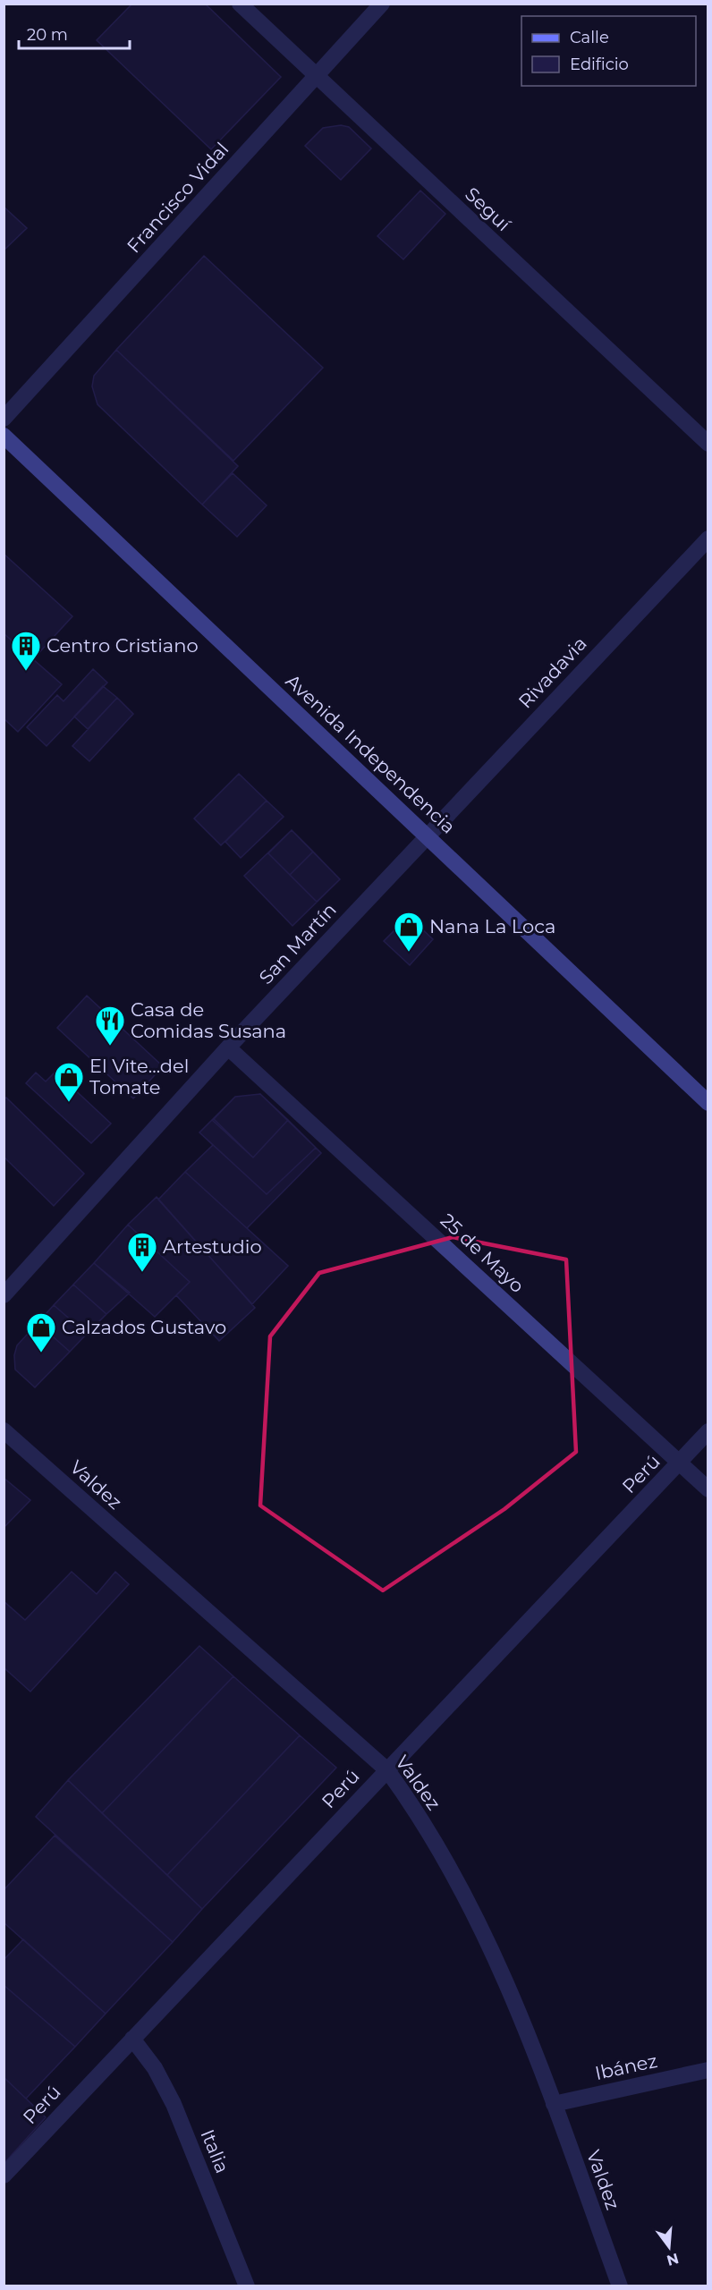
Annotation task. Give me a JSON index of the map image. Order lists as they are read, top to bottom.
{
  "streets": {
    "main road": ["Avenida Independencia"],
    "street": [
      "Francisco Vidal",
      "Seguí",
      "Rivadavia",
      "San Martín",
      "25 de Mayo",
      "Perú",
      "Valdez",
      "Ibánez",
      "Italia"
    ]
  },
  "crossings": [
    ["Francisco Vidal", "Seguí"],
    ["Rivadavia", "Avenida Independencia"],
    ["Rivadavia", "San Martín"],
    ["Avenida Independencia", "San Martín"],
    ["San Martín", "25 de Mayo"],
    ["25 de Mayo", "Perú"],
    ["Perú", "Valdez"],
    ["Perú", "Italia"],
    ["Valdez", "Ibánez"]
  ],
  "places": {
    "building": ["Centro Cristiano", "Artestudio"],
    "shop": ["Nana La Loca", "El Vite...del Tomate", "Calzados Gustavo"],
    "restaurant": ["Casa de Comidas Susana"]
  },
  "legend": ["Calle", "Edificio"],
  "scale_bar": "20 m",
  "north": "bottom"
}
